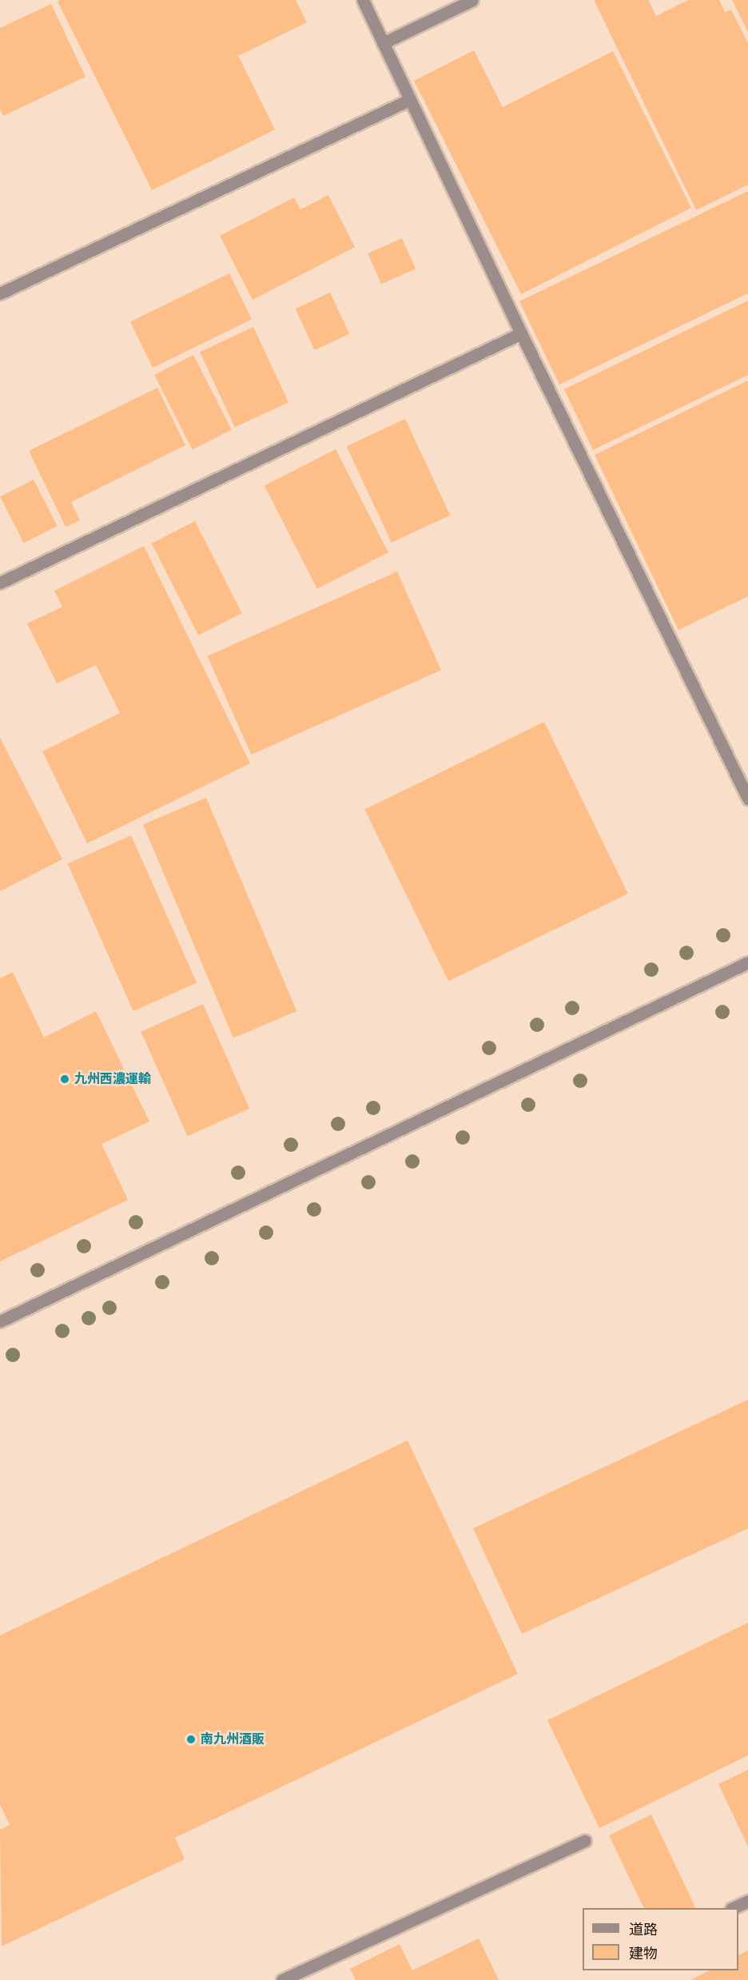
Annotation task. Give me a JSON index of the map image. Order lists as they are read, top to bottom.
{
  "places": ["九州西濃運輸", "南九州酒販"],
  "legend": ["道路", "建物"]
}
